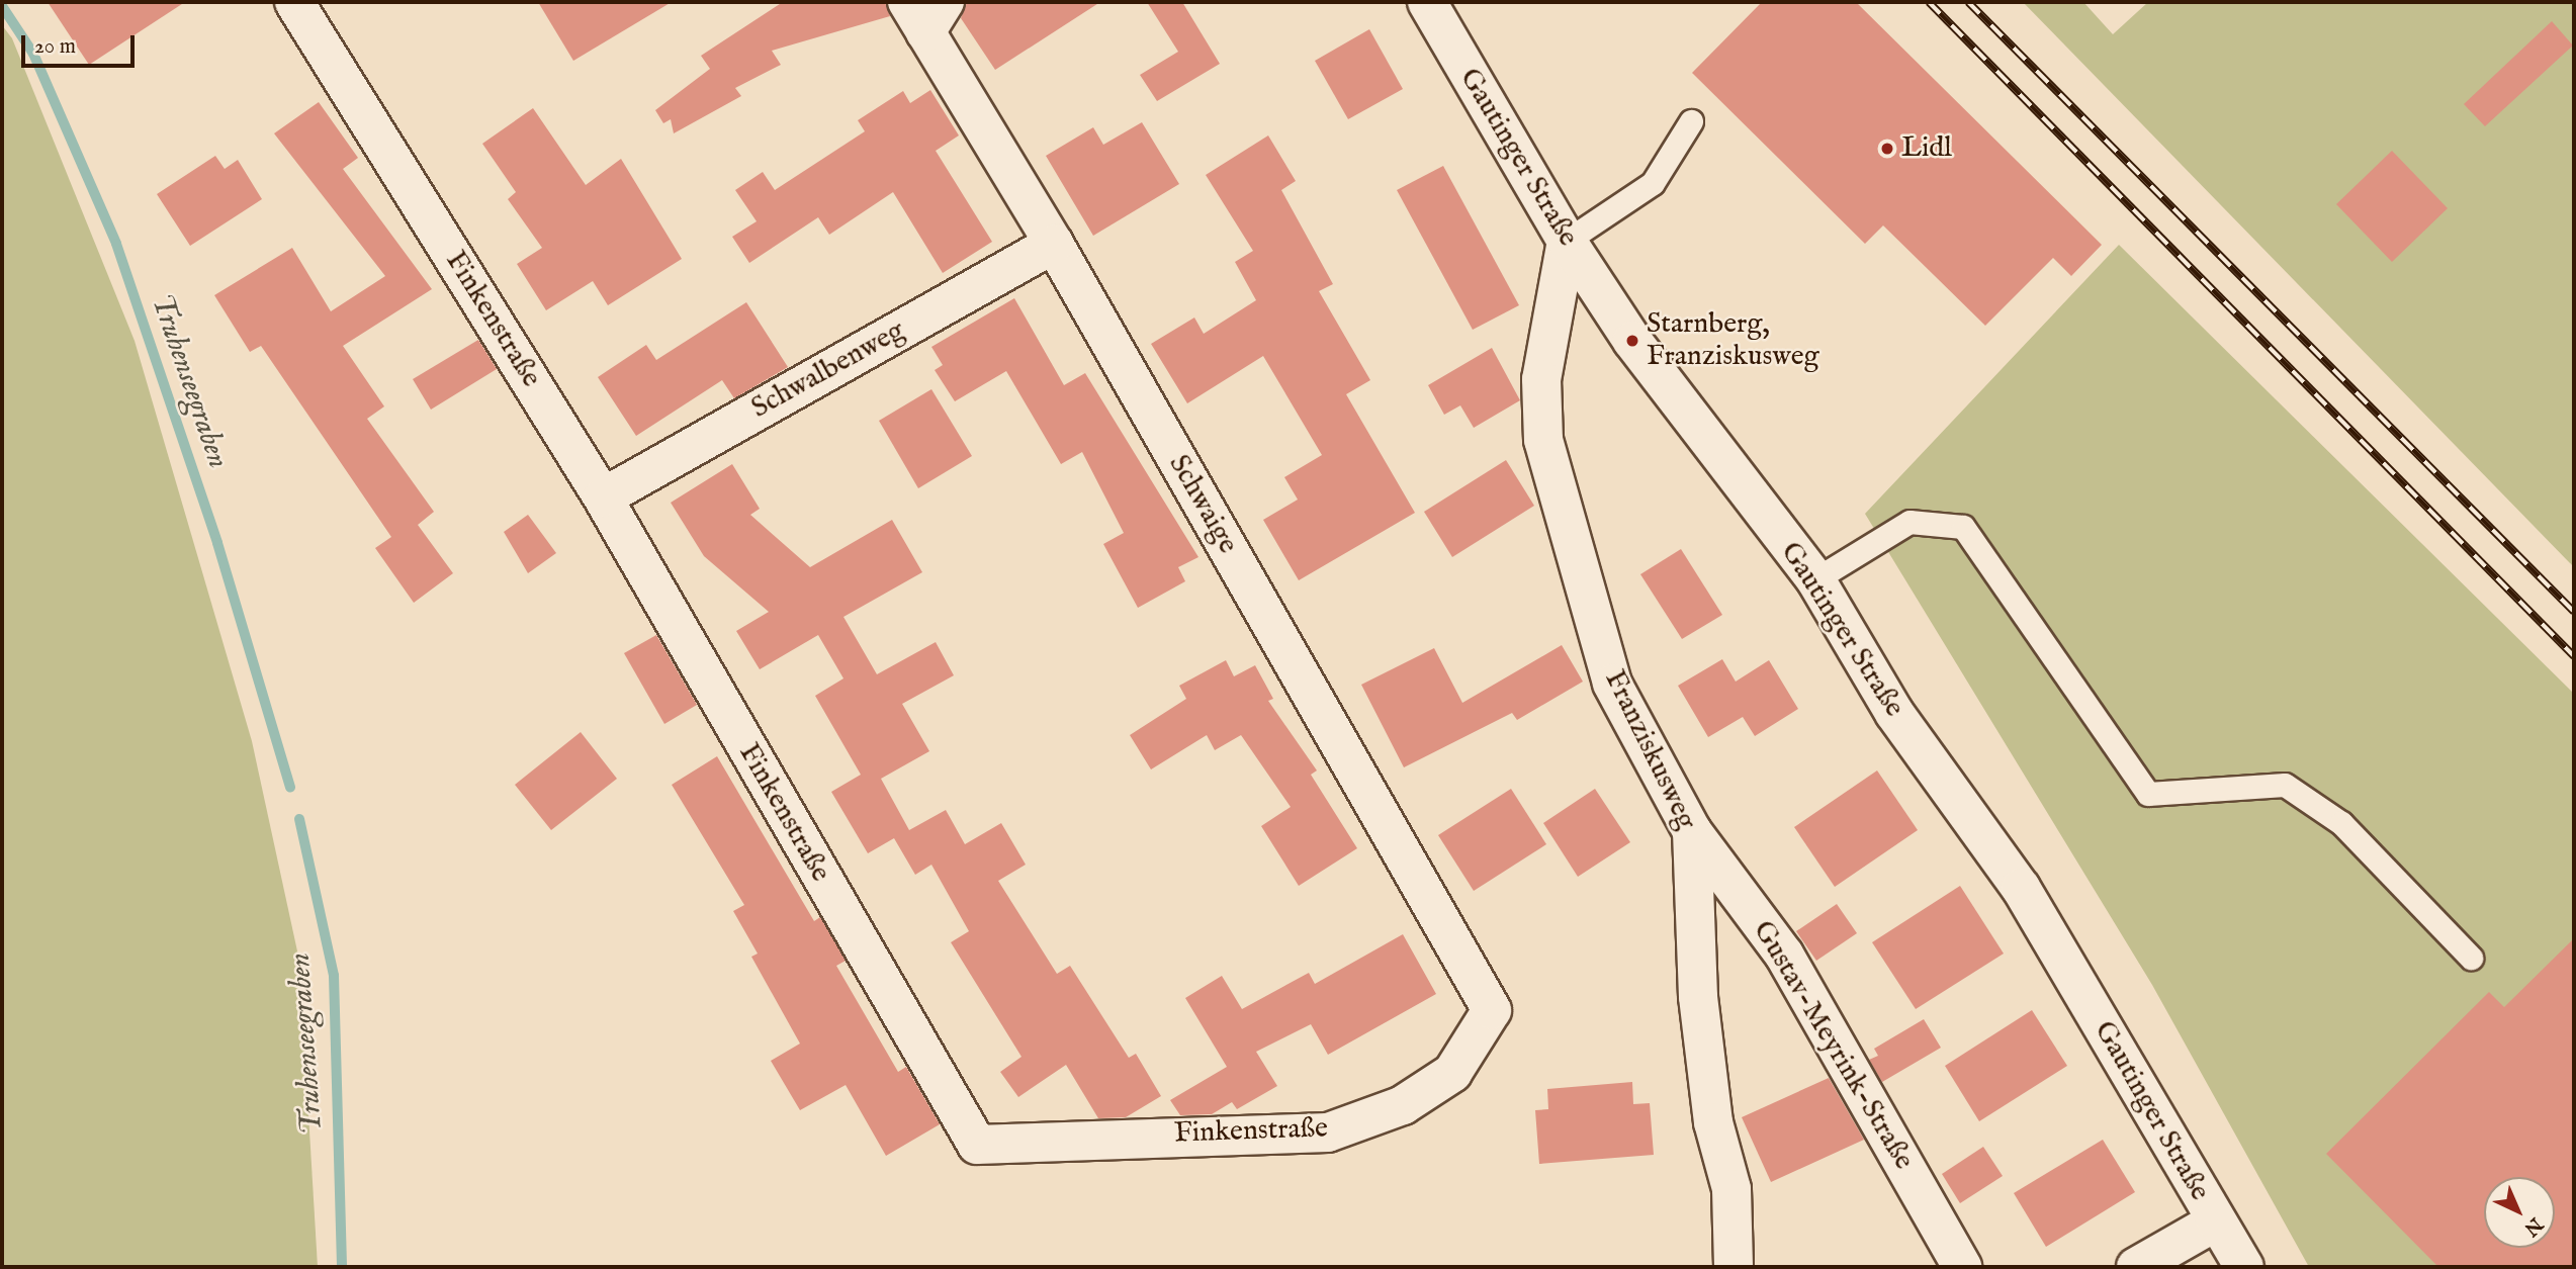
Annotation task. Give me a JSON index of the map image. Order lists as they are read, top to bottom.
{
  "streets": {
    "street": [
      "Gautinger Straße",
      "Finkenstraße",
      "Schwalbenweg",
      "Schwaige",
      "Franziskusweg",
      "Gustav-Meyrink-Straße"
    ]
  },
  "crossings": [
    ["Gautinger Straße", "Franziskusweg"],
    ["Finkenstraße", "Schwalbenweg"],
    ["Finkenstraße", "Schwaige"],
    ["Schwalbenweg", "Schwaige"],
    ["Franziskusweg", "Gustav-Meyrink-Straße"]
  ],
  "water": ["Truhenseegraben"],
  "places": ["Lidl", "Starnberg, Franziskusweg"],
  "scale_bar": "20 m",
  "north": "bottom right"
}
